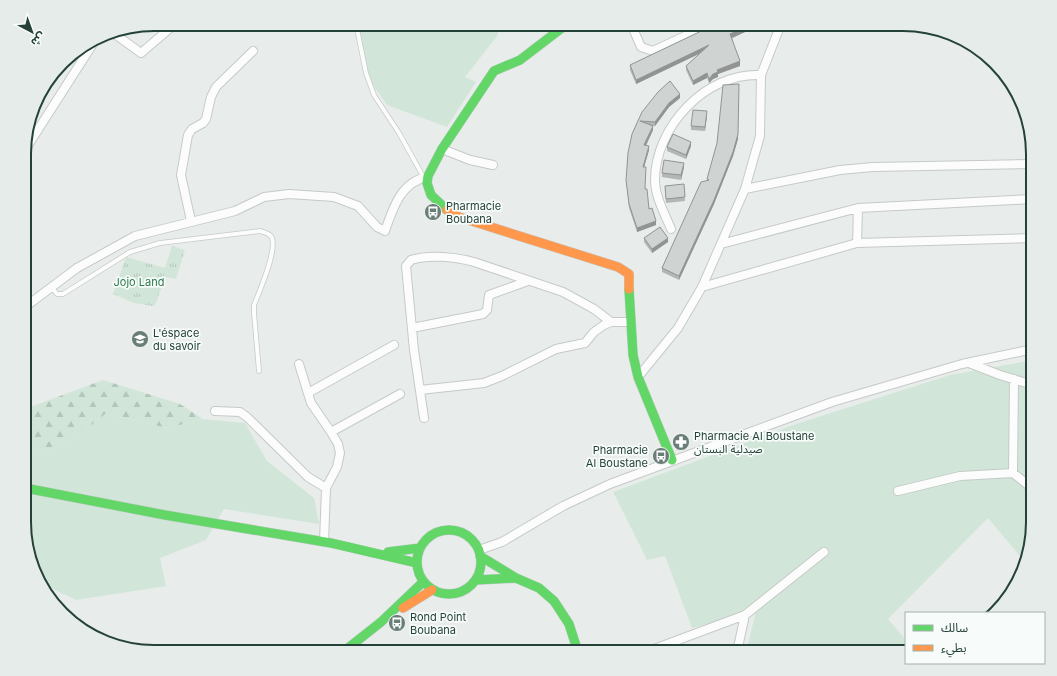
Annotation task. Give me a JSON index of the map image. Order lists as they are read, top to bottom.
{
  "parks": ["Jojo Land"],
  "places": {
    "bus stop": ["Pharmacie Boubana", "Pharmacie Al Boustane", "Rond Point Boubana"],
    "school or university": ["L'éspace du savoir"],
    "pharmacy": ["Pharmacie Al Boustane صيدلية البستان"]
  },
  "legend": ["سالك", "بطيء"],
  "north": "bottom right"
}
